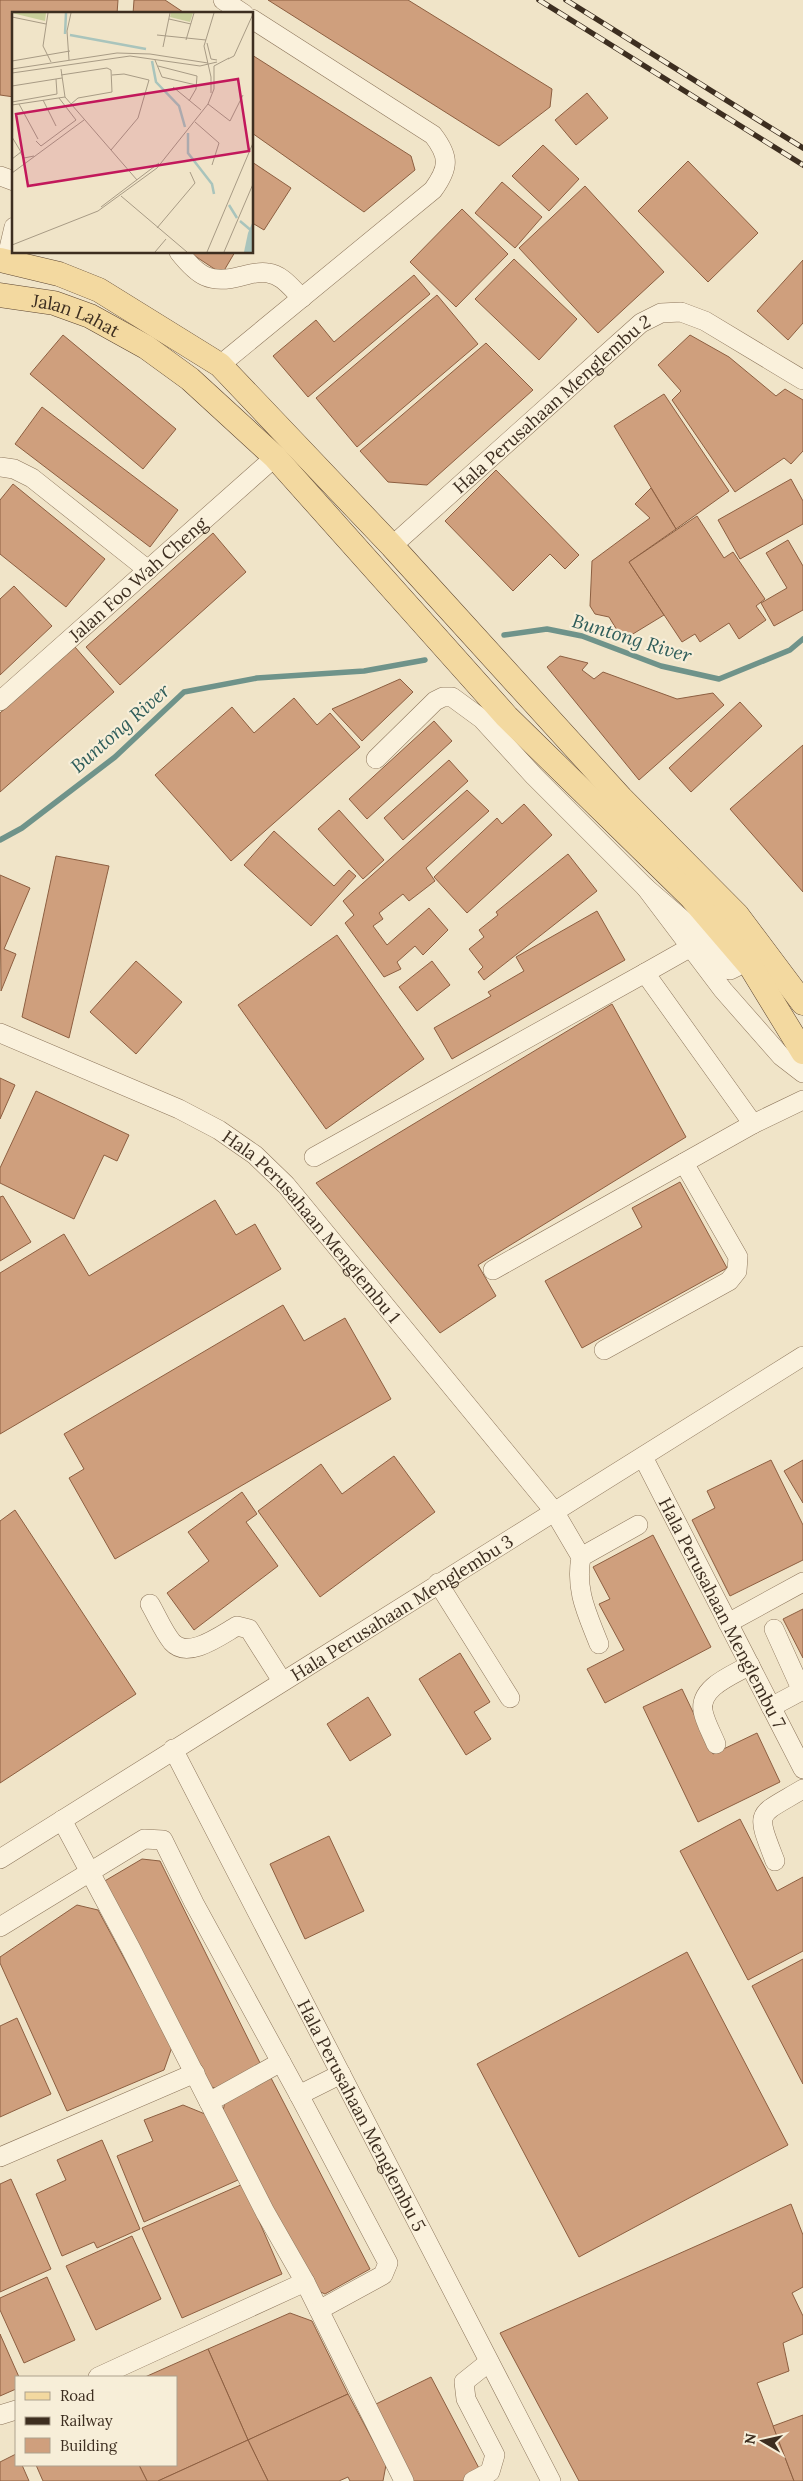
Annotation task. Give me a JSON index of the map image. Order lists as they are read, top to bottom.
{
  "streets": {
    "main road": ["Jalan Lahat"],
    "street": [
      "Hala Perusahaan Menglembu 2",
      "Jalan Foo Wah Cheng",
      "Hala Perusahaan Menglembu 1",
      "Hala Perusahaan Menglembu 3",
      "Hala Perusahaan Menglembu 7",
      "Hala Perusahaan Menglembu 5"
    ]
  },
  "crossings": [
    ["Jalan Lahat", "Jalan Foo Wah Cheng"],
    ["Hala Perusahaan Menglembu 1", "Hala Perusahaan Menglembu 3"],
    ["Hala Perusahaan Menglembu 3", "Hala Perusahaan Menglembu 7"],
    ["Hala Perusahaan Menglembu 3", "Hala Perusahaan Menglembu 5"]
  ],
  "water": ["Buntong River"],
  "legend": ["Road", "Railway", "Building"],
  "north": "left"
}
